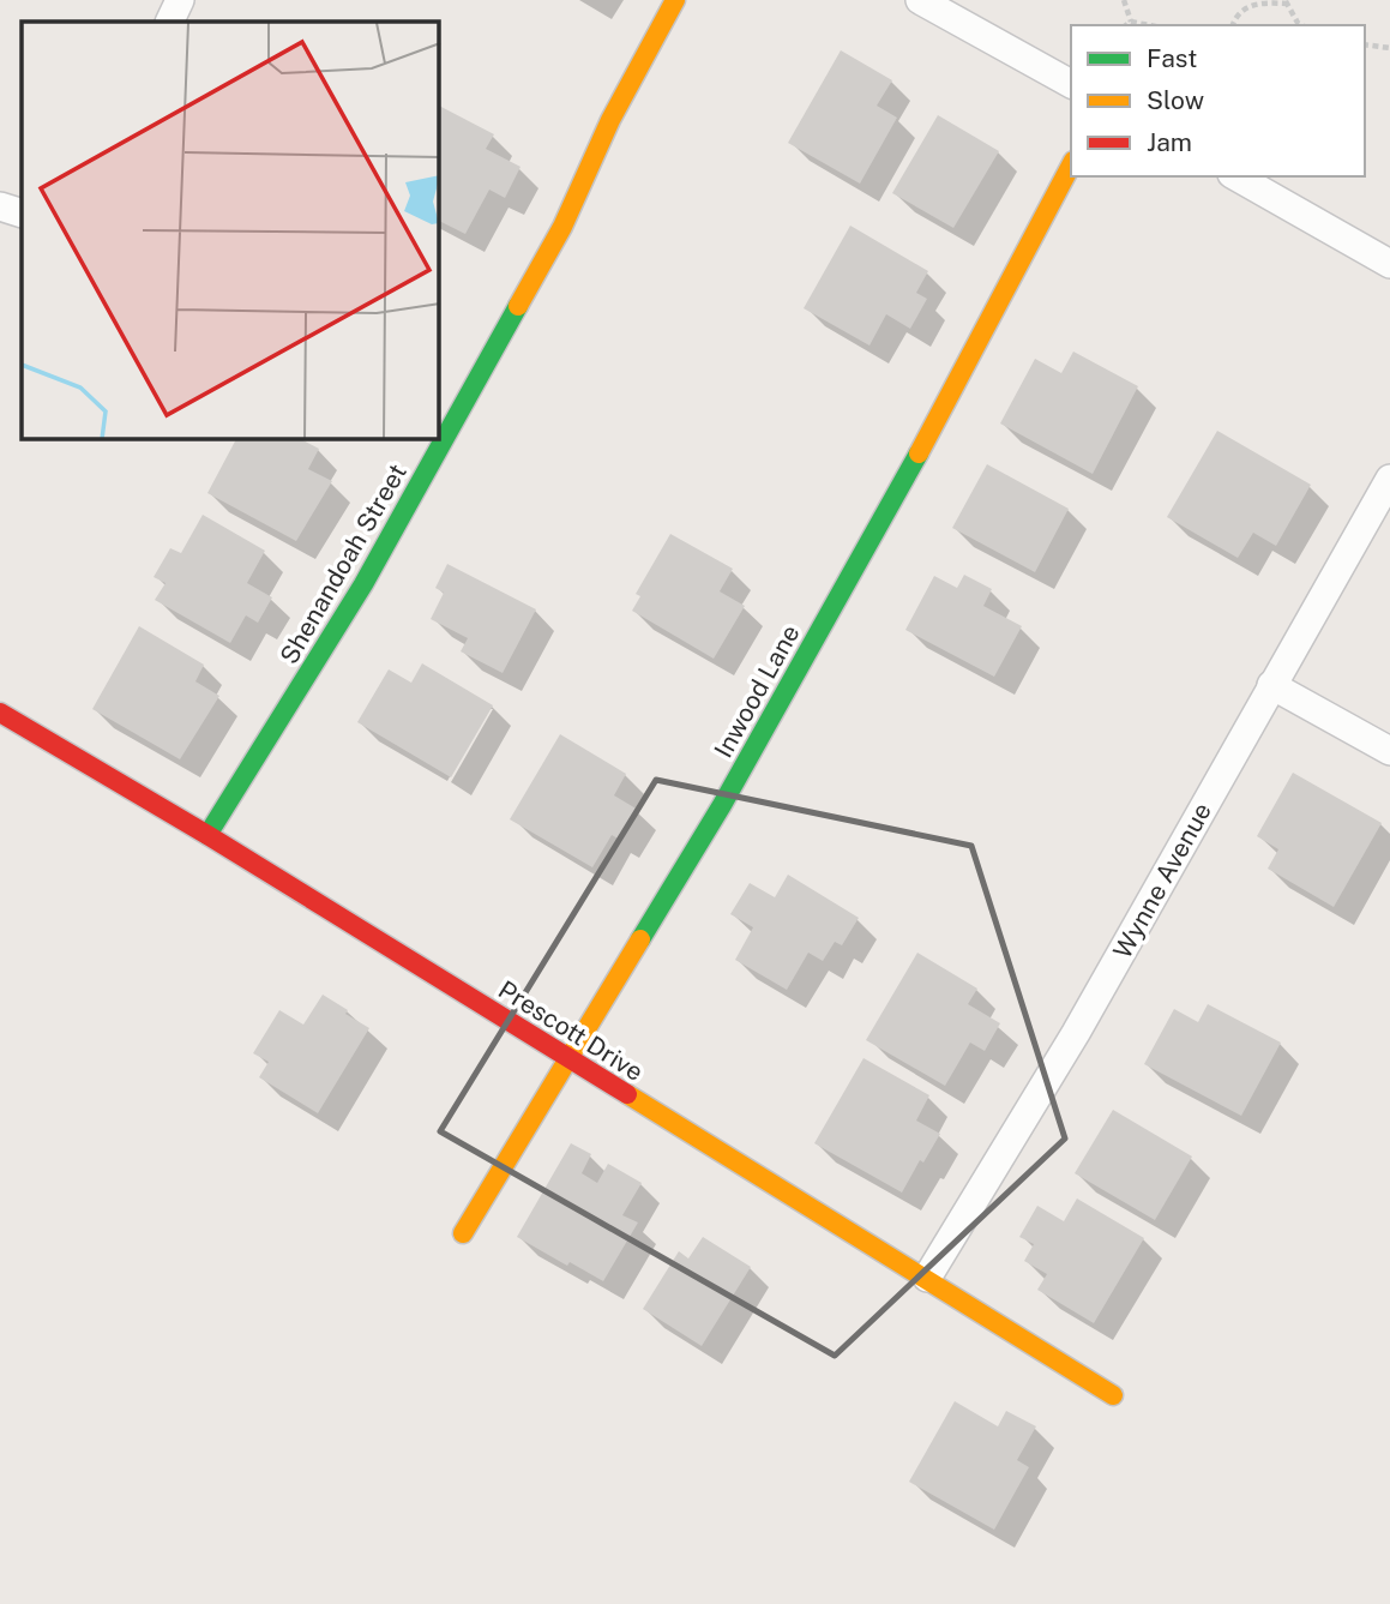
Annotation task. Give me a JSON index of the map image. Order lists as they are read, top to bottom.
{
  "streets": {
    "street": [
      "Shenandoah Street",
      "Inwood Lane",
      "Wynne Avenue",
      "Prescott Drive"
    ]
  },
  "crossings": [
    ["Shenandoah Street", "Prescott Drive"],
    ["Inwood Lane", "Prescott Drive"],
    ["Wynne Avenue", "Prescott Drive"]
  ],
  "legend": ["Fast", "Slow", "Jam"]
}
